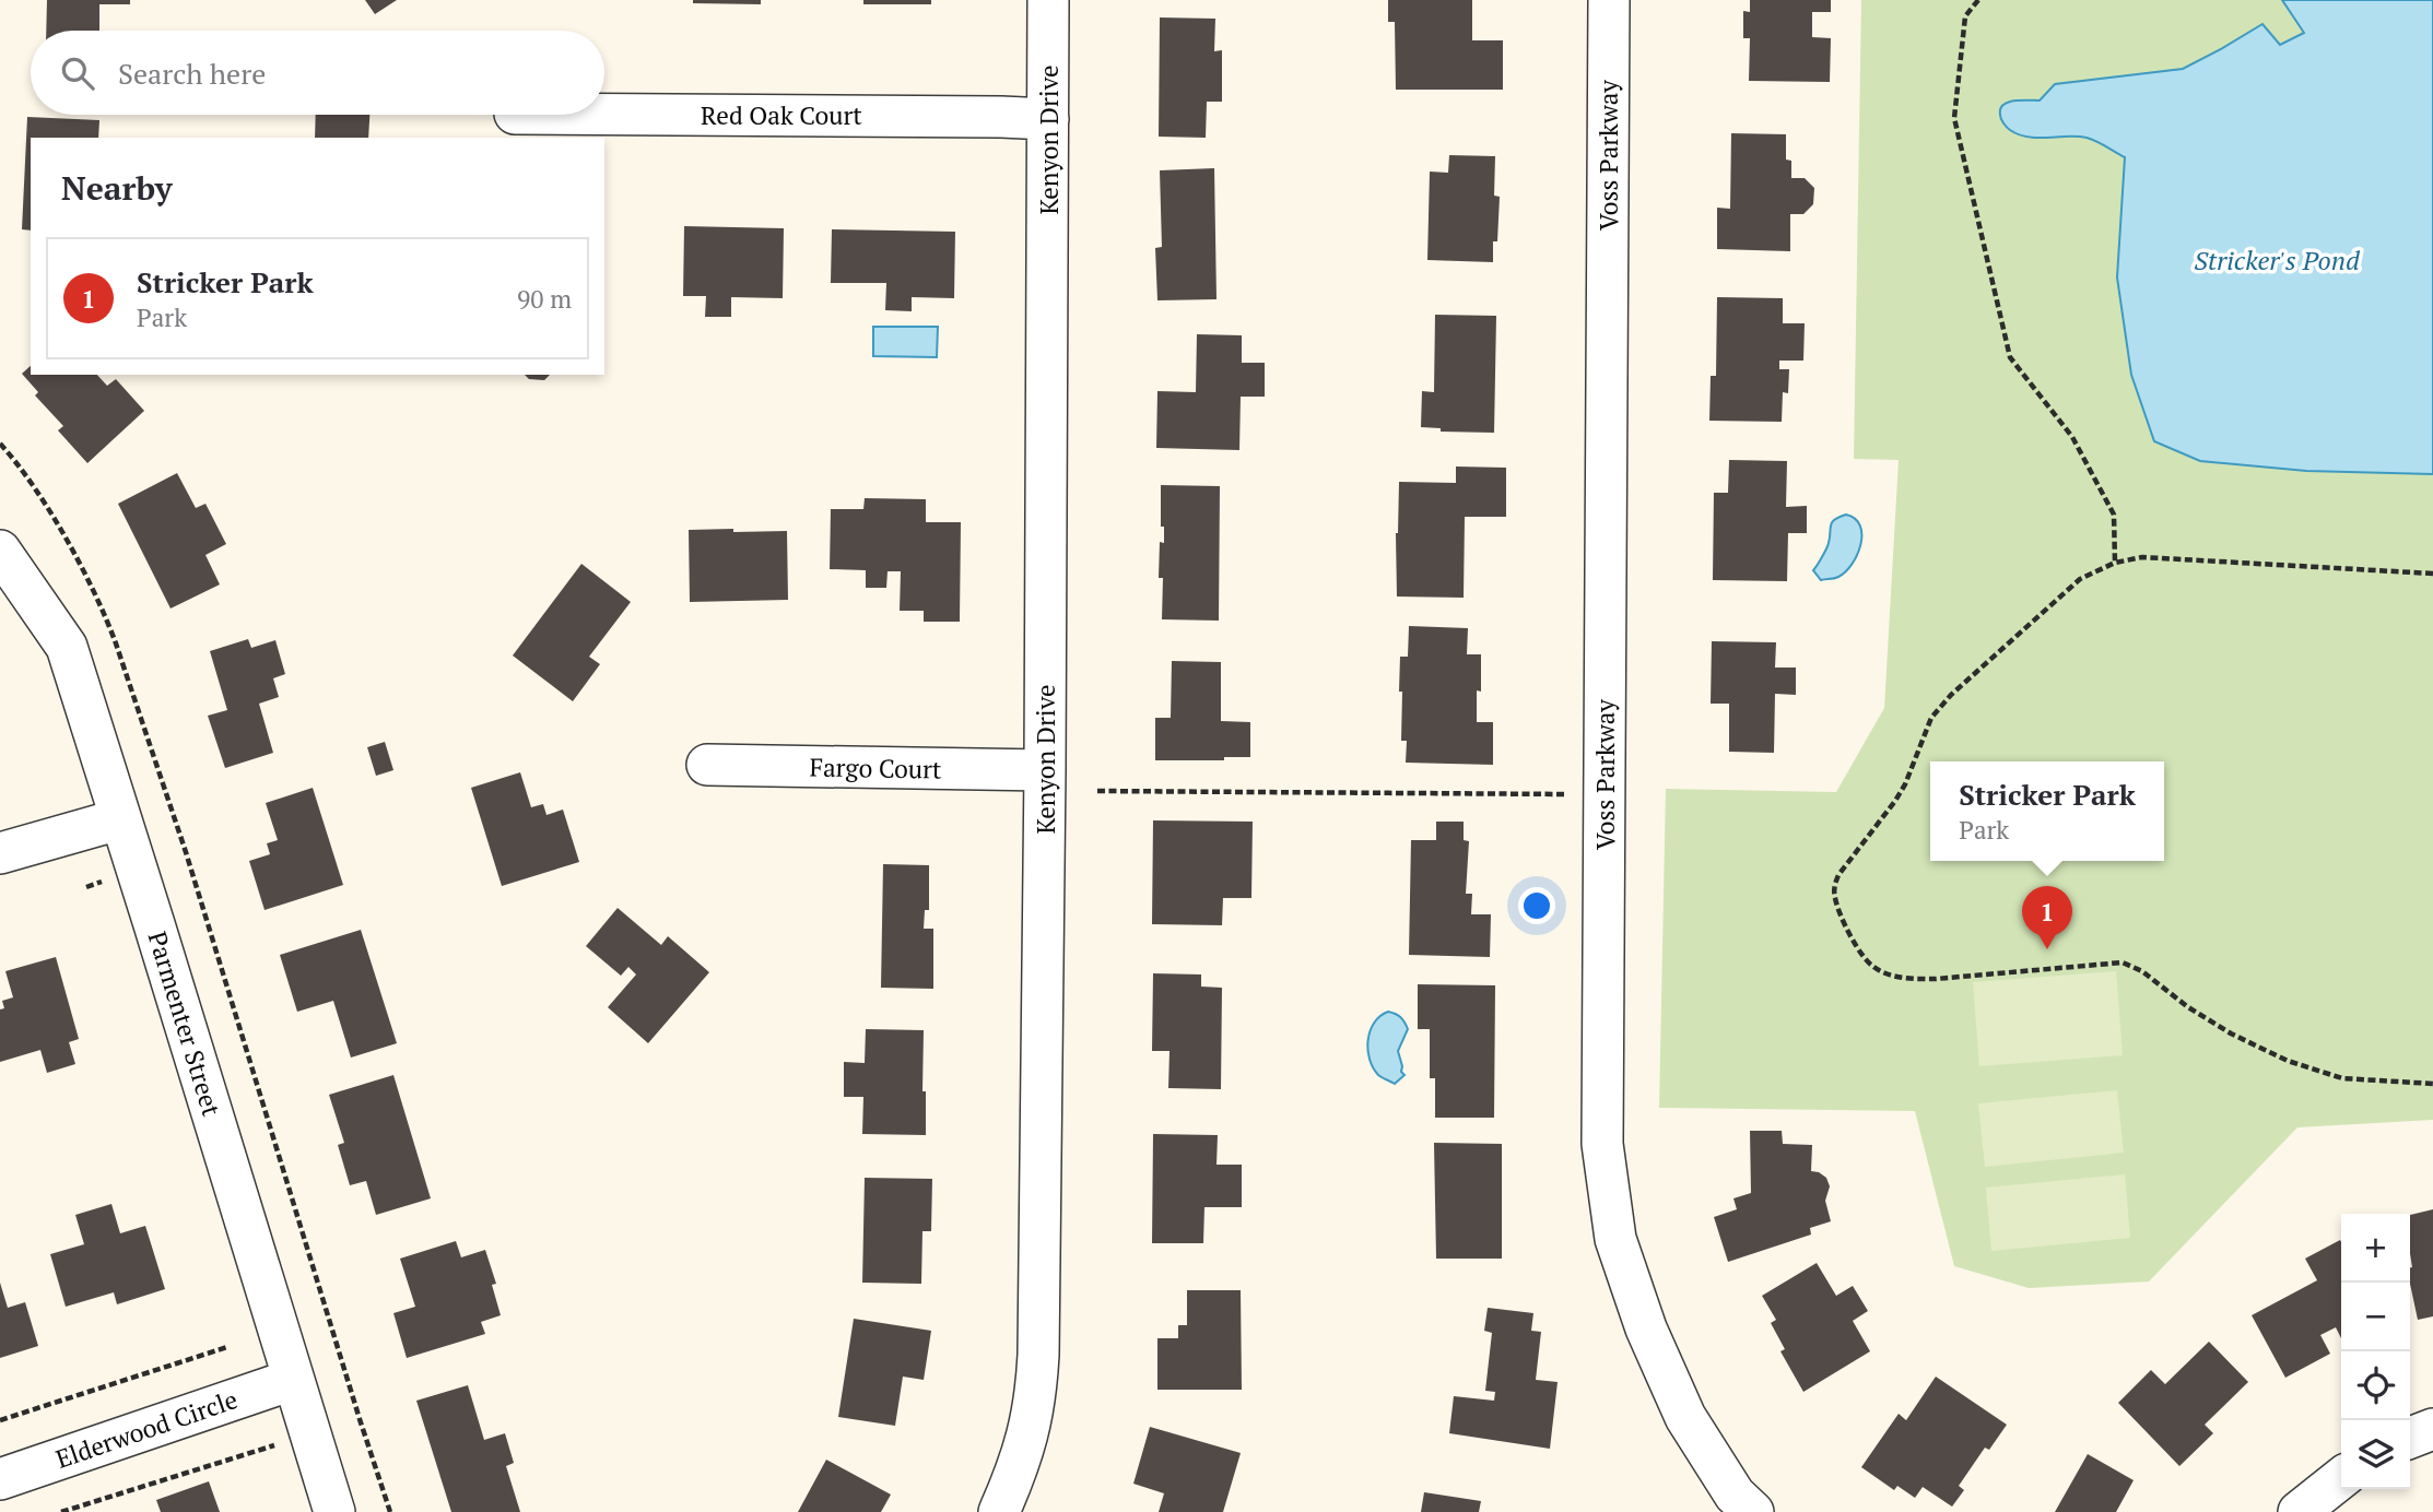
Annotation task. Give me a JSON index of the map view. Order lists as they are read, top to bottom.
{
  "streets": {
    "street": [
      "Red Oak Court",
      "Kenyon Drive",
      "Voss Parkway",
      "Fargo Court",
      "Parmenter Street",
      "Elderwood Circle"
    ]
  },
  "crossings": [
    ["Red Oak Court", "Kenyon Drive"],
    ["Kenyon Drive", "Fargo Court"],
    ["Parmenter Street", "Elderwood Circle"]
  ],
  "water": ["Stricker's Pond"],
  "page": {
    "search": "Search here",
    "heading": "Nearby",
    "list": [
      {
        "mark": "1",
        "name": "Stricker Park",
        "note": "Park",
        "value": "90 m"
      }
    ],
    "popup": ["Stricker Park", "Park"],
    "pins": "1",
    "map_buttons": ["+", "−"]
  }
}
